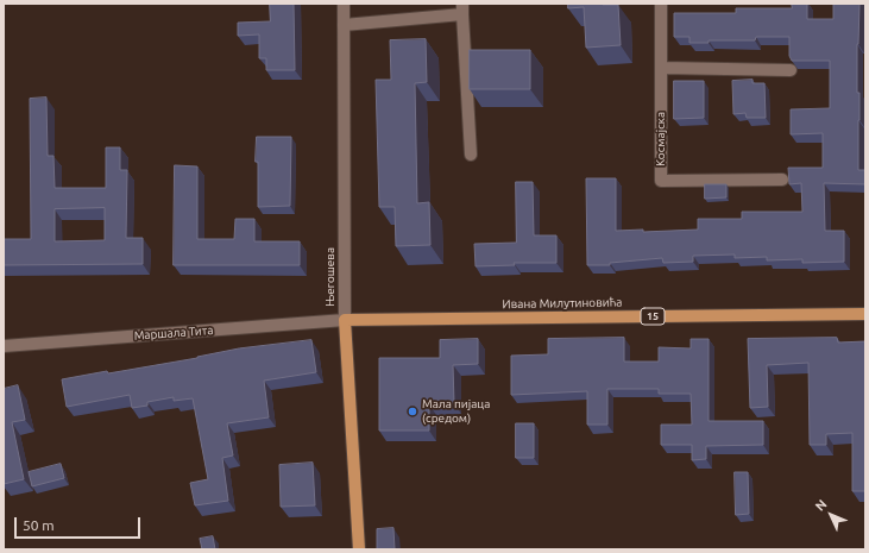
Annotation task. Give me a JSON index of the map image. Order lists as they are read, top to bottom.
{
  "streets": {
    "main road": ["Његошева", "Ивана Милутиновића", "15"],
    "street": ["Космајска", "Маршала Тита"]
  },
  "crossings": [
    ["Његошева", "Ивана Милутиновића"],
    ["Његошева", "Маршала Тита"],
    ["Ивана Милутиновића", "Маршала Тита"]
  ],
  "places": ["Мала пијаца (средом)"],
  "scale_bar": "50 m",
  "north": "top left"
}
